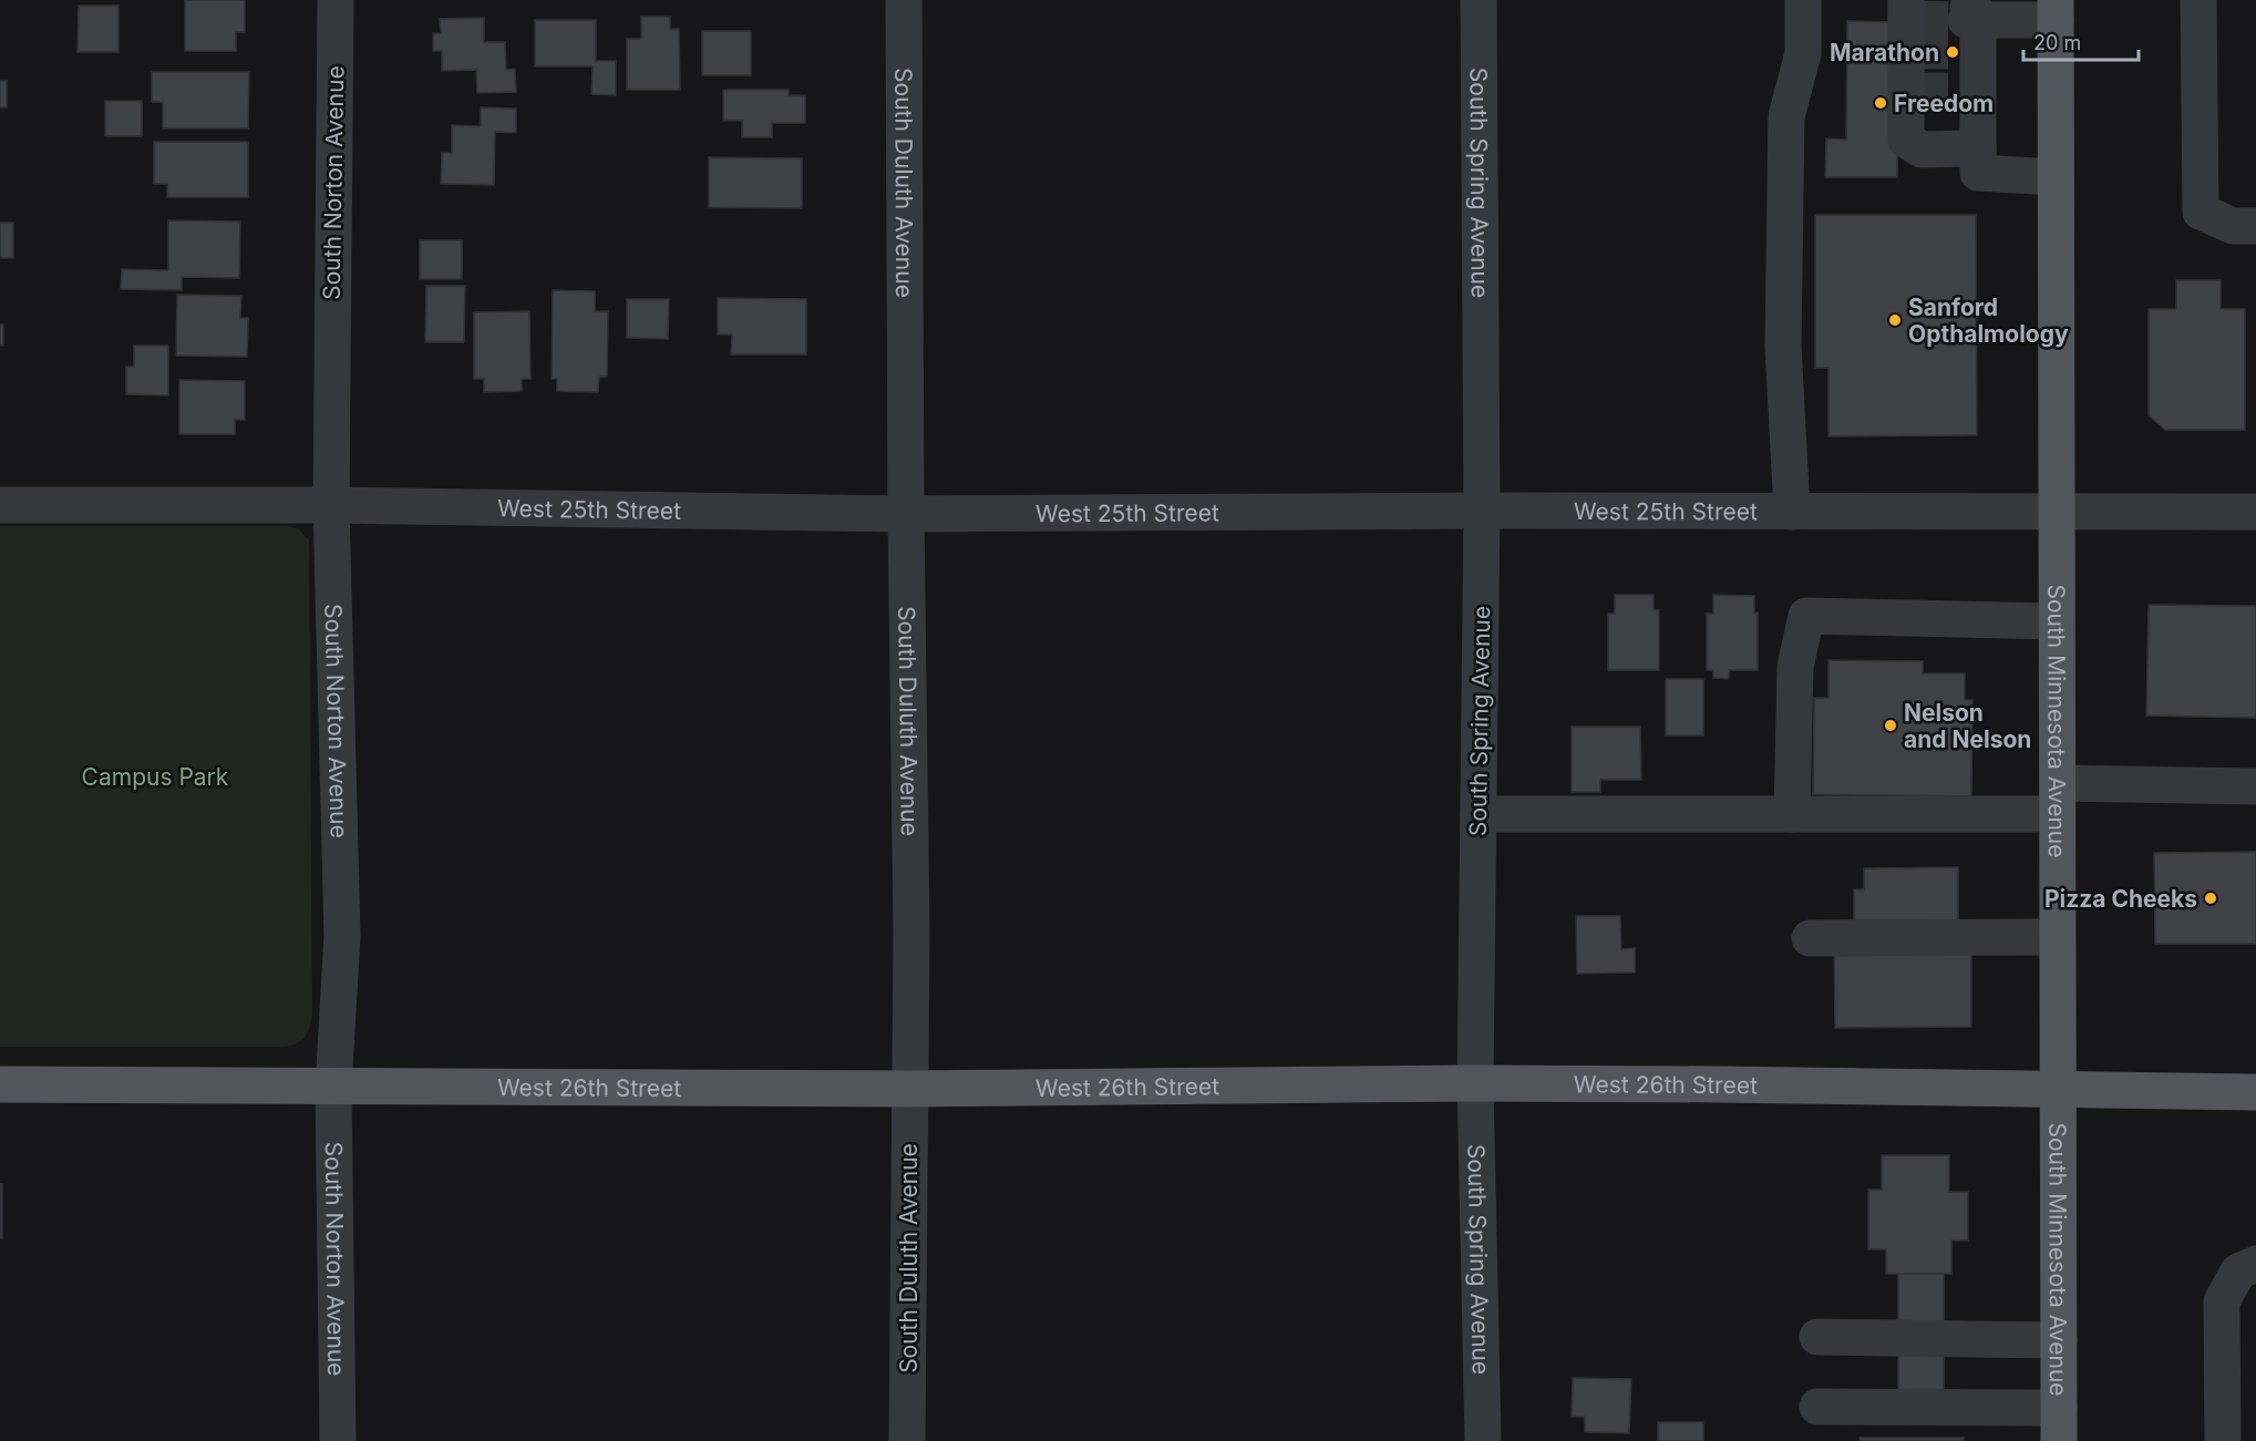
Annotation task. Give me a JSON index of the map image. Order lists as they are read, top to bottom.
{
  "streets": {
    "main road": ["South Minnesota Avenue", "West 26th Street"],
    "street": [
      "South Norton Avenue",
      "South Duluth Avenue",
      "South Spring Avenue",
      "West 25th Street"
    ]
  },
  "crossings": [
    ["South Norton Avenue", "West 25th Street"],
    ["South Norton Avenue", "West 26th Street"],
    ["South Duluth Avenue", "West 25th Street"],
    ["South Duluth Avenue", "West 26th Street"],
    ["South Spring Avenue", "West 25th Street"],
    ["South Spring Avenue", "West 26th Street"],
    ["West 25th Street", "South Minnesota Avenue"],
    ["South Minnesota Avenue", "West 26th Street"]
  ],
  "parks": ["Campus Park"],
  "places": [
    "Marathon",
    "Freedom",
    "Sanford Opthalmology",
    "Nelson and Nelson",
    "Pizza Cheeks"
  ],
  "scale_bar": "20 m"
}
